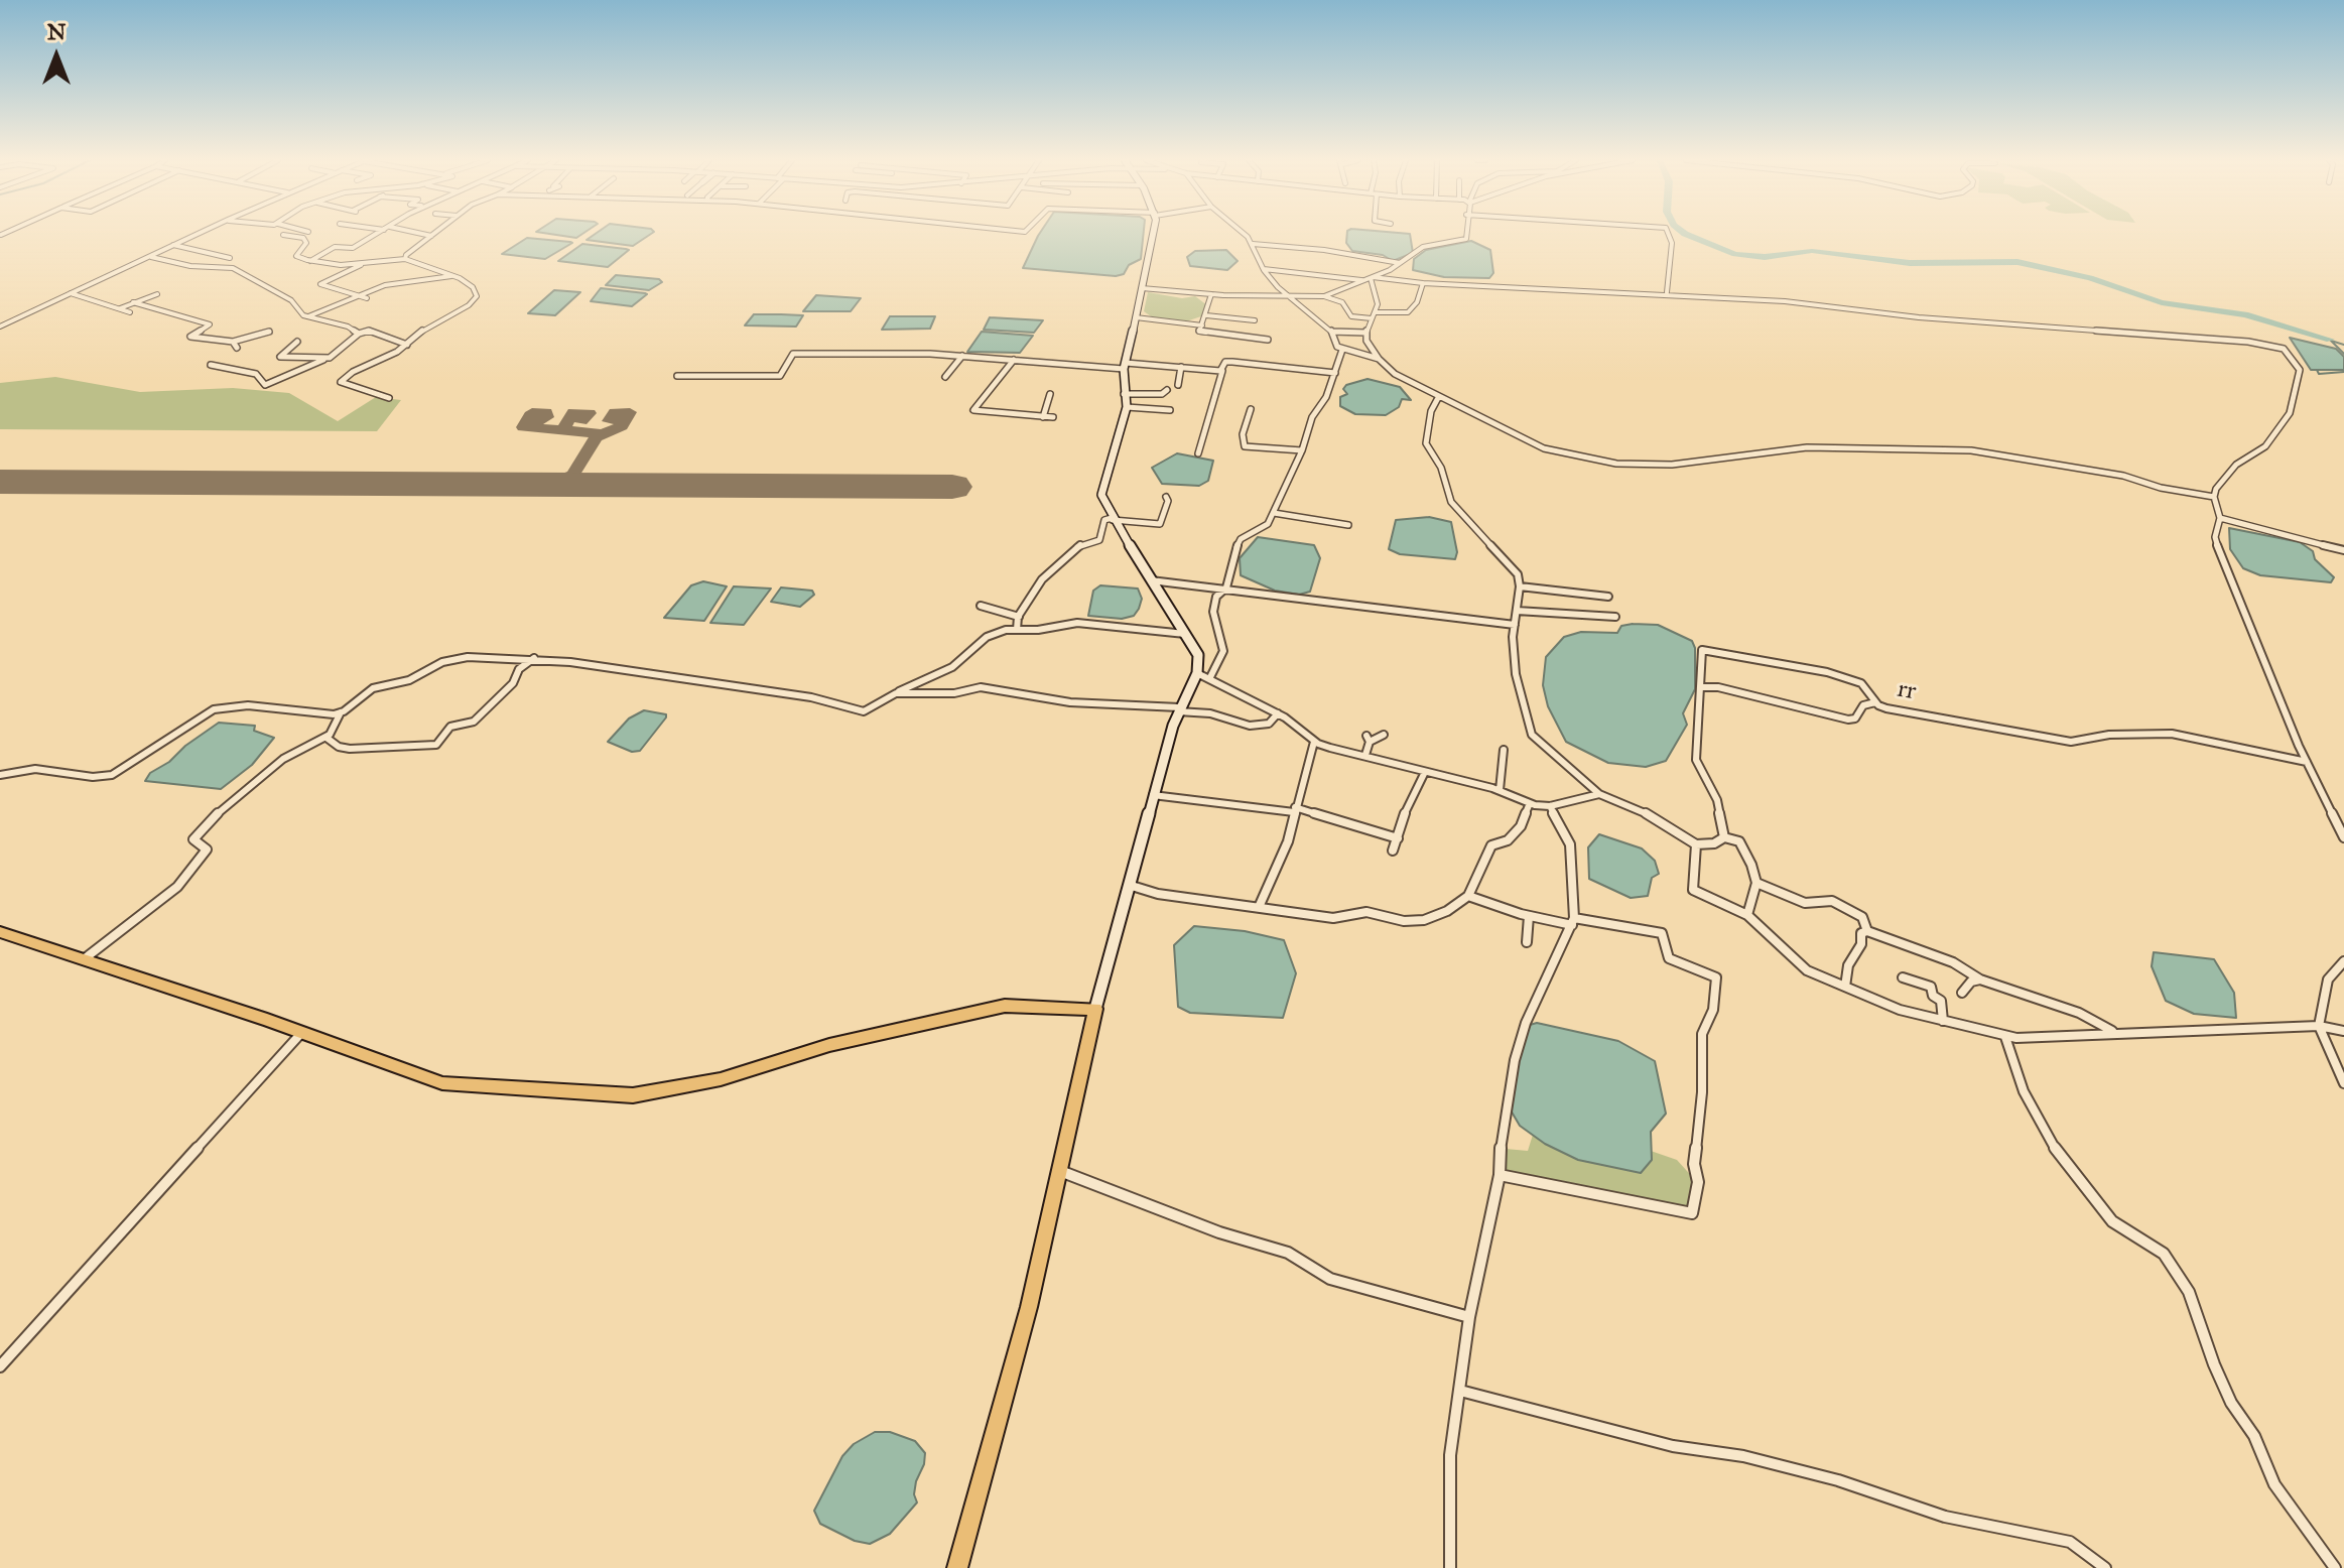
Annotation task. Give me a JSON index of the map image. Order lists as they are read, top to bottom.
{
  "streets": {
    "street": ["rr"]
  },
  "north": "top"
}
